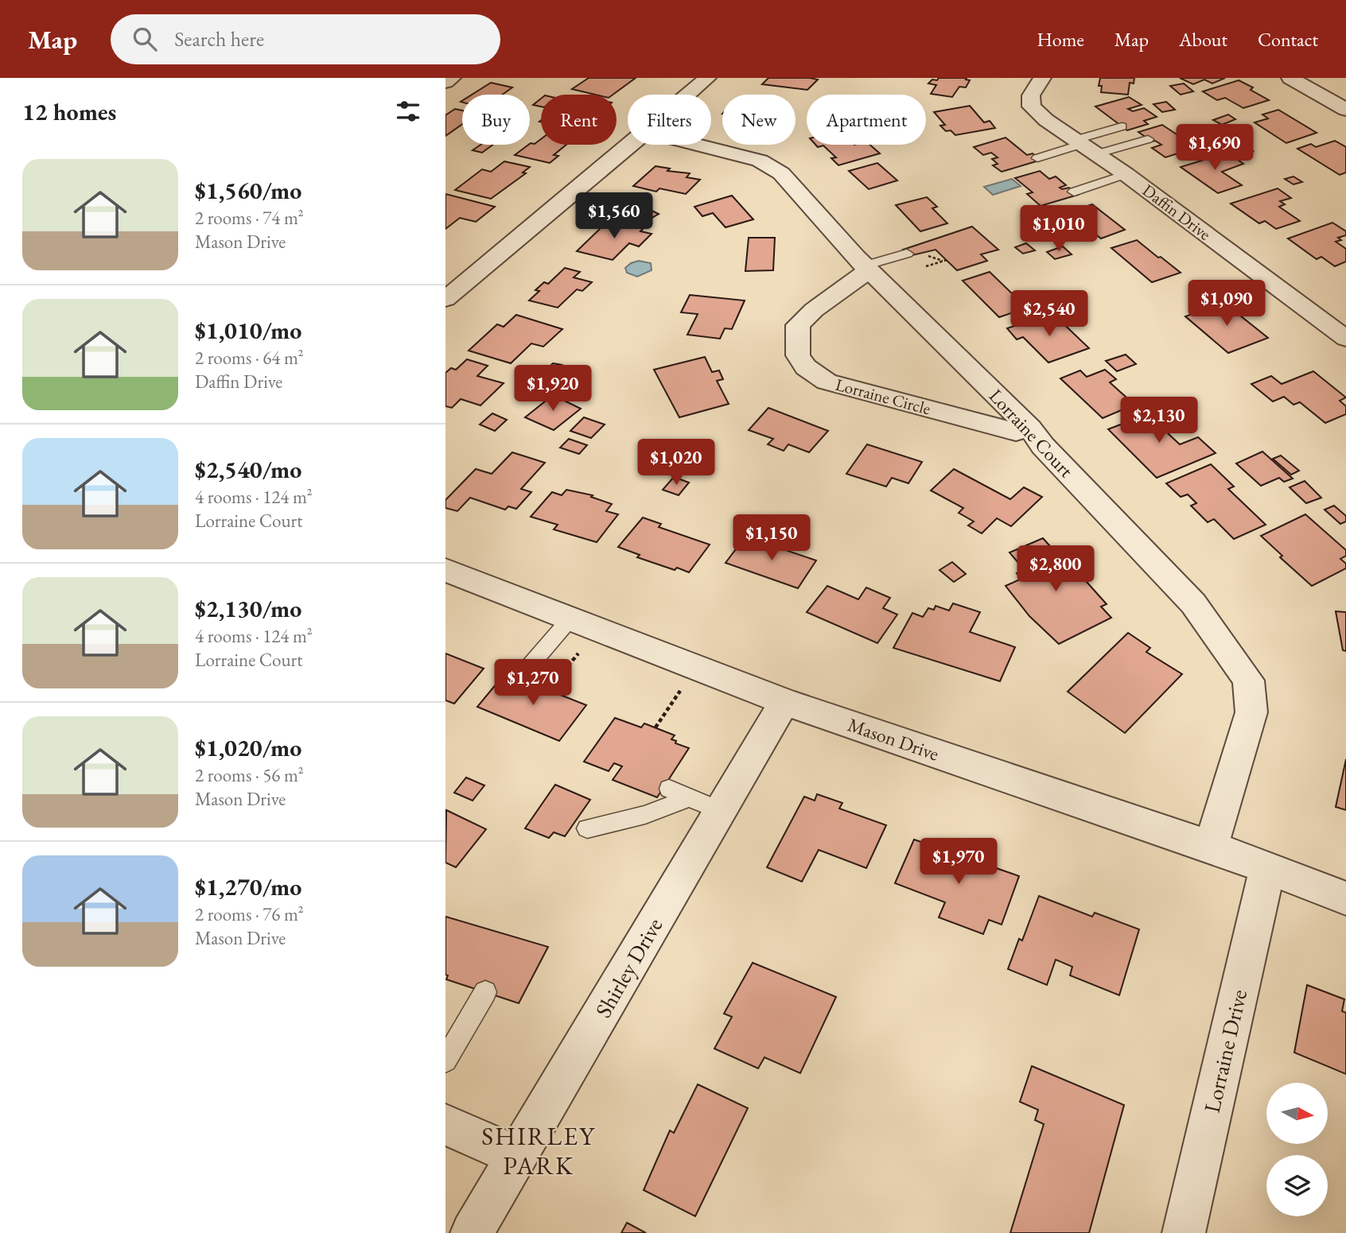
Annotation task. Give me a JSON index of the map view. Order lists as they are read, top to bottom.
{
  "streets": {
    "street": [
      "Daffin Drive",
      "Lorraine Circle",
      "Lorraine Court",
      "Mason Drive",
      "Shirley Drive",
      "Lorraine Drive"
    ]
  },
  "crossings": [
    ["Lorraine Circle", "Lorraine Court"],
    ["Lorraine Court", "Mason Drive"],
    ["Mason Drive", "Shirley Drive"],
    ["Mason Drive", "Lorraine Drive"]
  ],
  "districts": ["SHIRLEY PARK"],
  "north": "right",
  "page": {
    "header": "Map",
    "search": "Search here",
    "nav": [
      "Home",
      "Map",
      "About",
      "Contact"
    ],
    "heading": "12 homes",
    "chip": [
      "Buy",
      "Rent",
      "Filters",
      "New",
      "Apartment"
    ],
    "price": [
      "$1,690",
      "$1,560",
      "$1,010",
      "$1,090",
      "$2,540",
      "$1,920",
      "$2,130",
      "$1,020",
      "$1,150",
      "$2,800",
      "$1,270",
      "$1,970"
    ],
    "list": [
      {
        "name": "$1,560/mo",
        "note": "2 rooms · 74 m² · Mason Drive"
      },
      {
        "name": "$1,010/mo",
        "note": "2 rooms · 64 m² · Daffin Drive"
      },
      {
        "name": "$2,540/mo",
        "note": "4 rooms · 124 m² · Lorraine Court"
      },
      {
        "name": "$2,130/mo",
        "note": "4 rooms · 124 m² · Lorraine Court"
      },
      {
        "name": "$1,020/mo",
        "note": "2 rooms · 56 m² · Mason Drive"
      },
      {
        "name": "$1,270/mo",
        "note": "2 rooms · 76 m² · Mason Drive"
      }
    ]
  }
}
